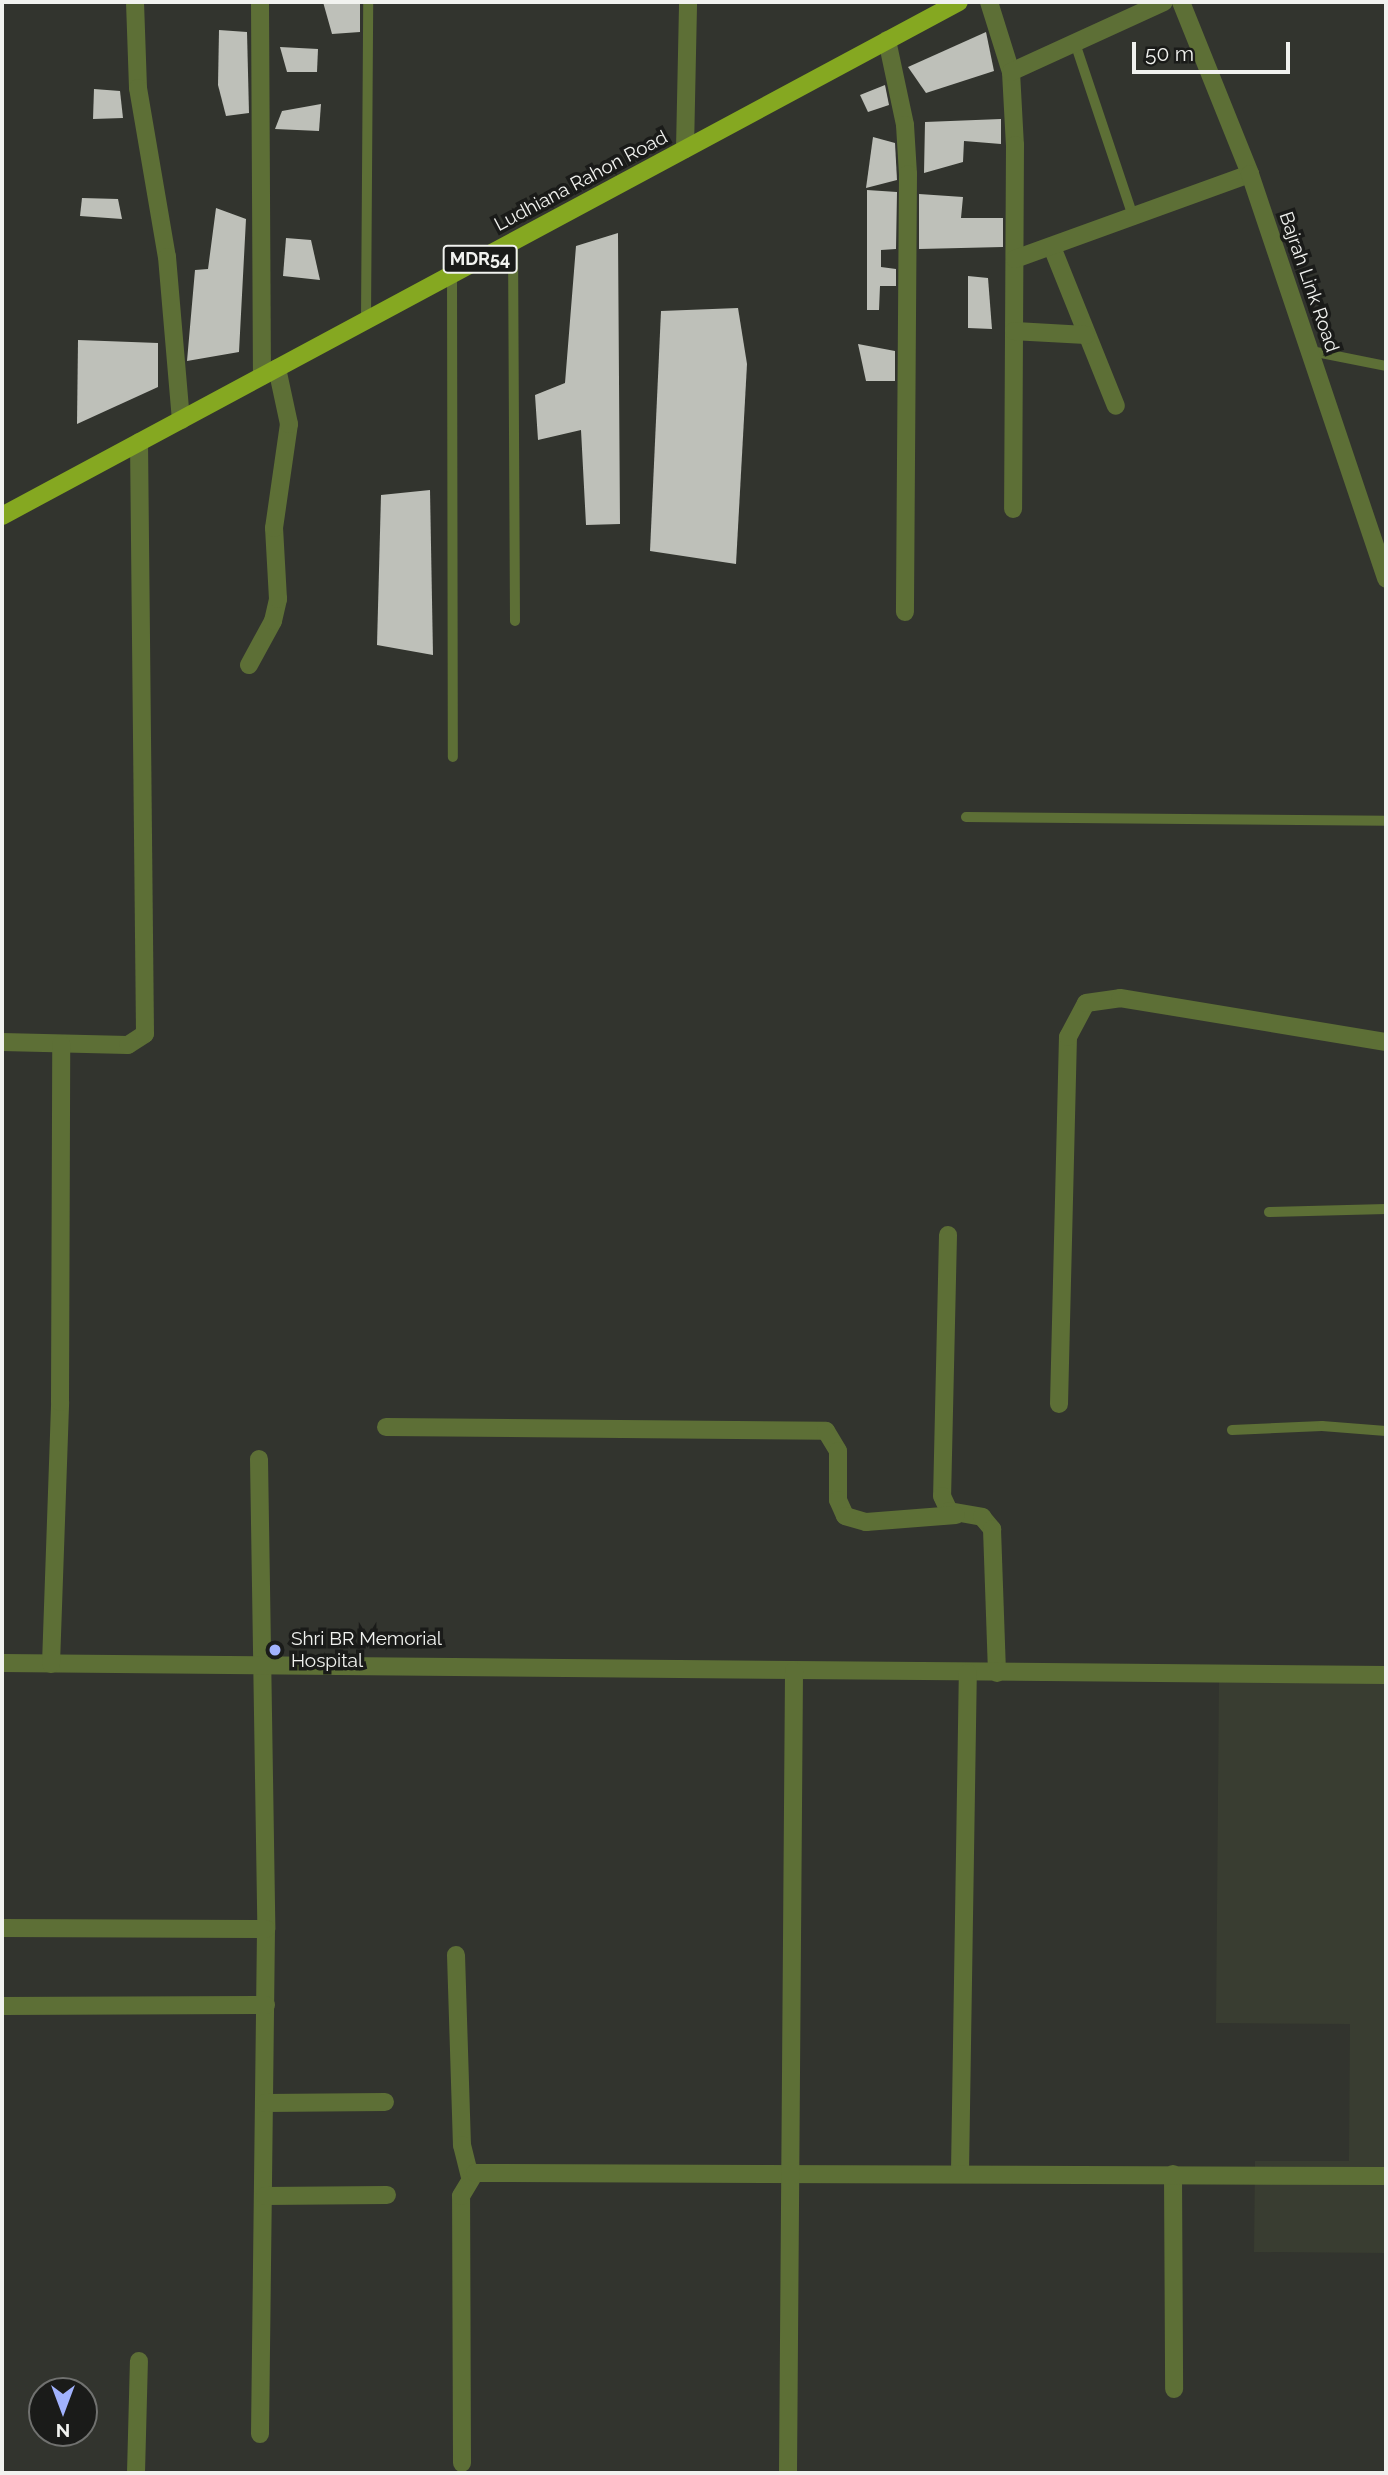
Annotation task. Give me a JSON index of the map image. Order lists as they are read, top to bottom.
{
  "streets": {
    "main road": ["Ludhiana Rahon Road", "MDR54"],
    "street": ["Bajrah Link Road"]
  },
  "places": ["Shri BR Memorial Hospital"],
  "scale_bar": "50 m",
  "north": "bottom"
}
